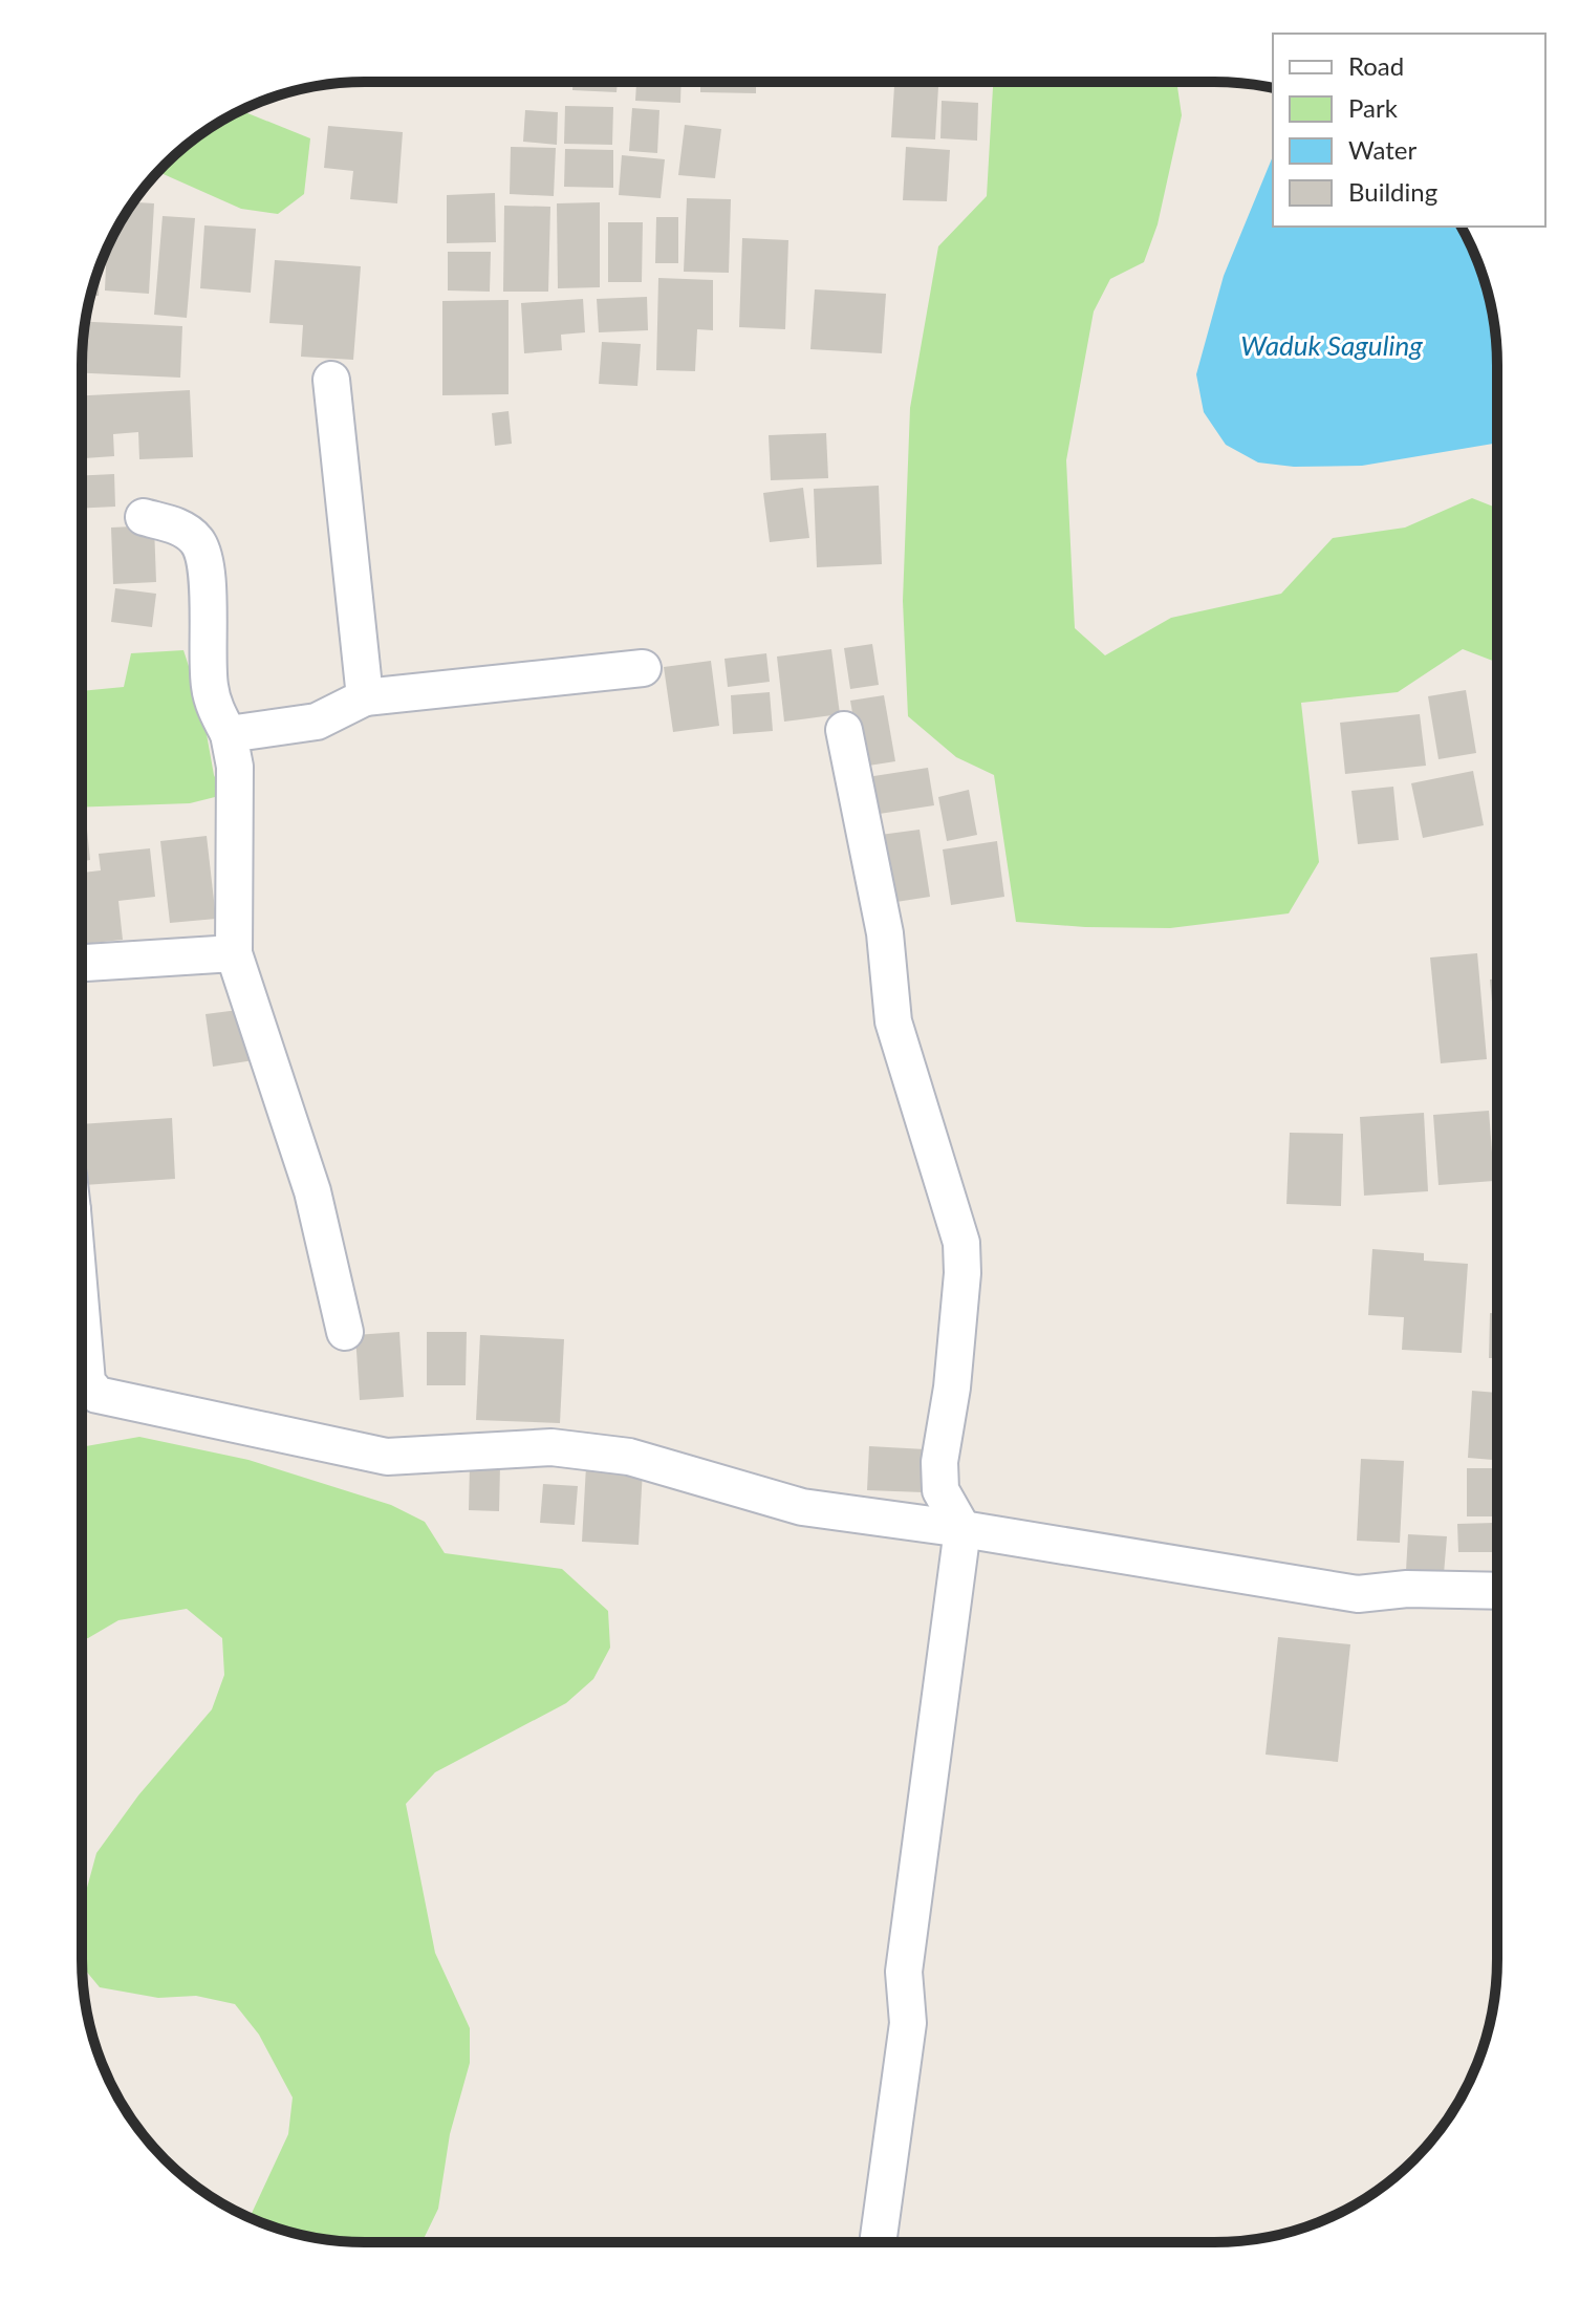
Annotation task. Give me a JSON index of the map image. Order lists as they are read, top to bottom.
{
  "water": ["Waduk Saguling"],
  "legend": [
    "Road",
    "Park",
    "Water",
    "Building"
  ]
}
